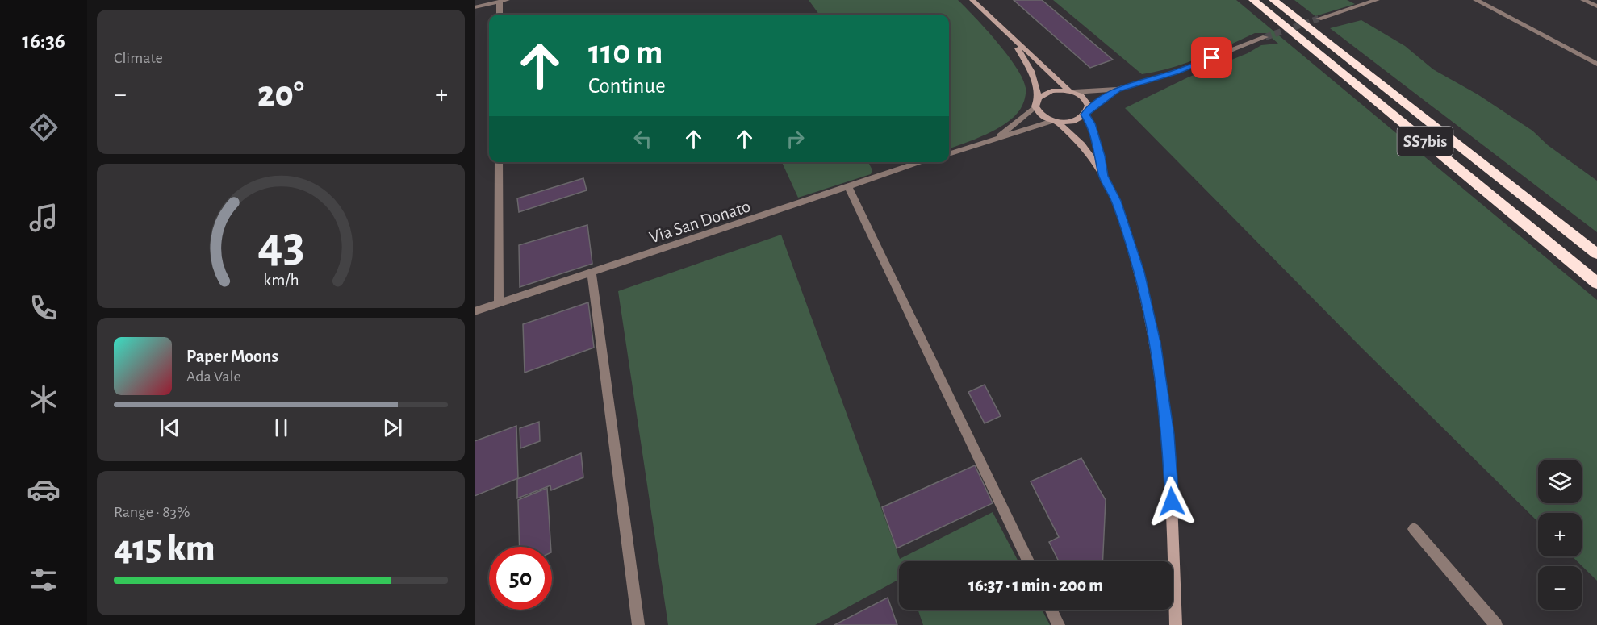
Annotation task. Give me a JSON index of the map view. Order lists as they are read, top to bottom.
{
  "streets": {
    "highway": ["SS7bis"],
    "street": ["Via San Donato"]
  },
  "page": {
    "tabs": "16:36",
    "tile": [
      "Climate",
      ["Range · 83%", "415 km"]
    ],
    "turn": ["110 m", "Continue"],
    "heat": ["−", "20°", "+"],
    "song": ["Paper Moons", "Ada Vale"],
    "map_buttons": ["+", "−"],
    "limit": "50",
    "trip": "16:37 · 1 min · 200 m",
    "gauge": ["43", "km/h"]
  }
}
